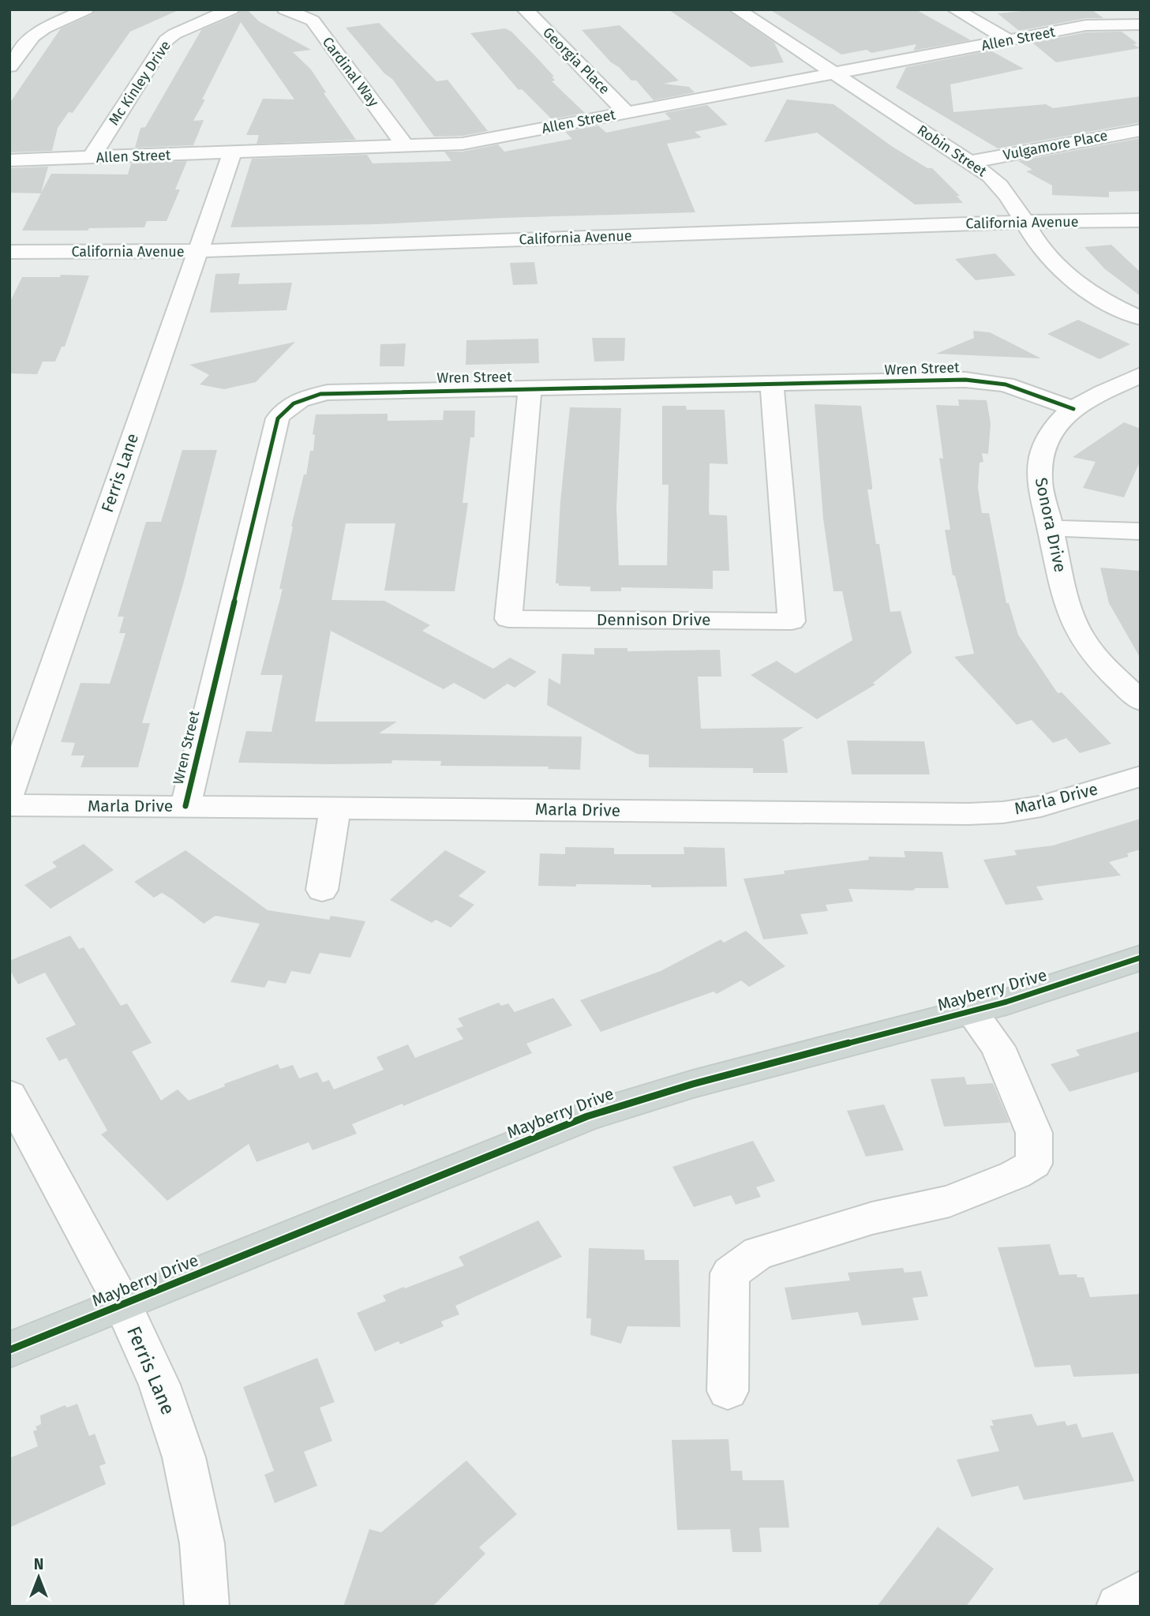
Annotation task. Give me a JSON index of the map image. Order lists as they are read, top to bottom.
{
  "streets": {
    "main road": ["Mayberry Drive"],
    "street": [
      "Allen Street",
      "Georgia Place",
      "Cardinal Way",
      "Mc Kinley Drive",
      "Vulgamore Place",
      "Robin Street",
      "California Avenue",
      "Wren Street",
      "Ferris Lane",
      "Sonora Drive",
      "Dennison Drive",
      "Marla Drive"
    ]
  },
  "crossings": [
    ["Allen Street", "Georgia Place"],
    ["Allen Street", "Cardinal Way"],
    ["Allen Street", "Mc Kinley Drive"],
    ["Allen Street", "Robin Street"],
    ["Allen Street", "Ferris Lane"],
    ["Vulgamore Place", "Robin Street"],
    ["Robin Street", "California Avenue"],
    ["California Avenue", "Ferris Lane"],
    ["Wren Street", "Sonora Drive"],
    ["Wren Street", "Dennison Drive"],
    ["Wren Street", "Marla Drive"],
    ["Ferris Lane", "Mayberry Drive"]
  ],
  "north": "top"
}
